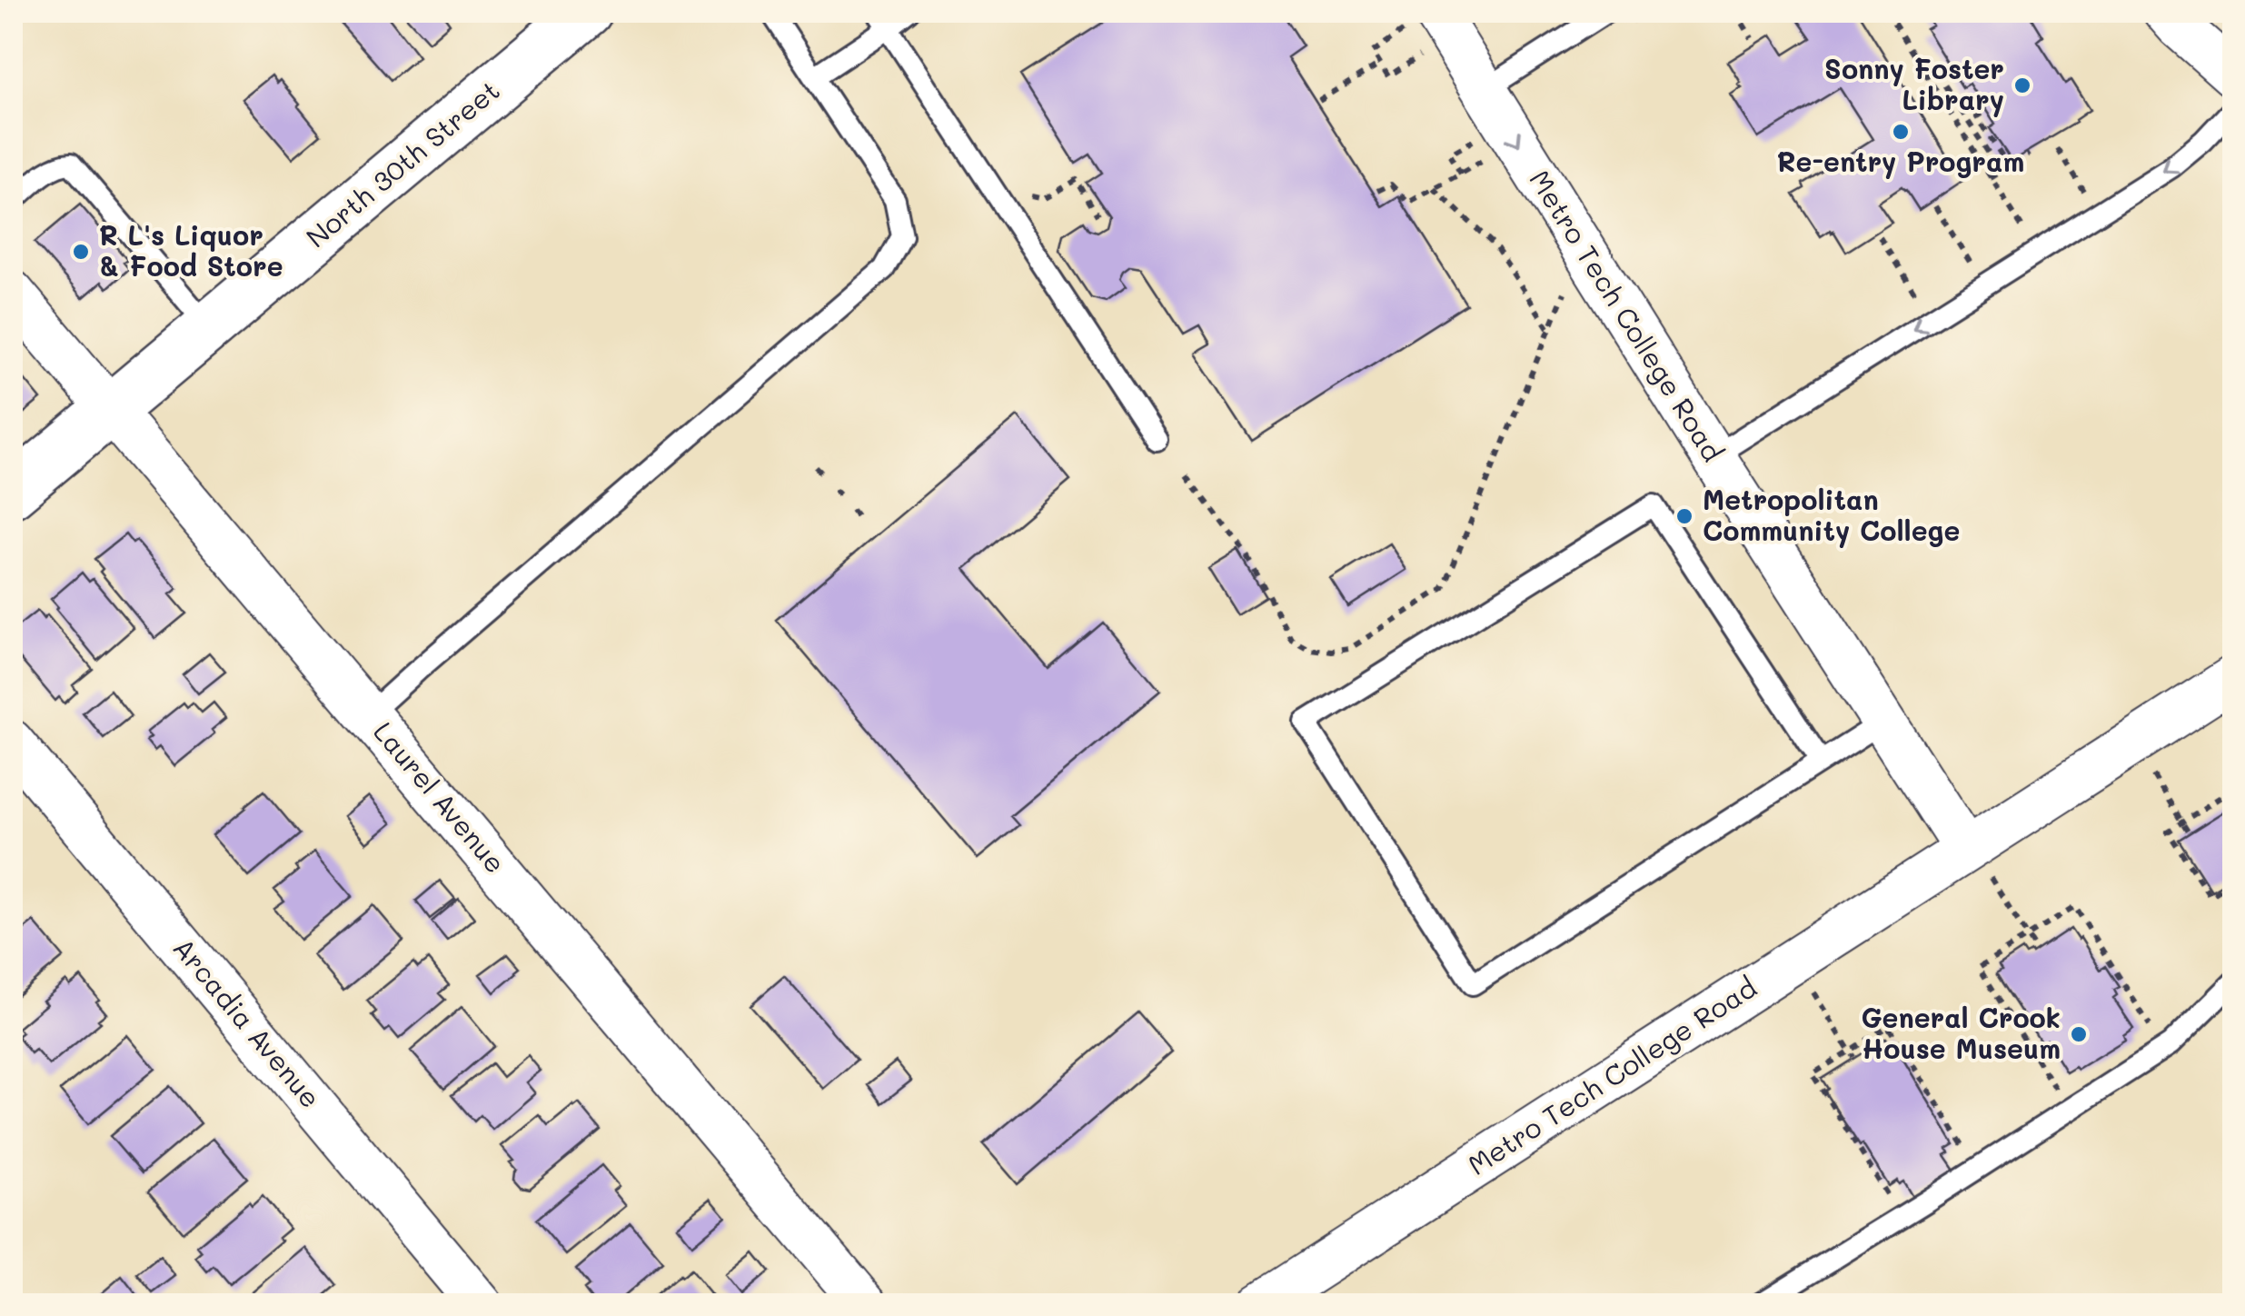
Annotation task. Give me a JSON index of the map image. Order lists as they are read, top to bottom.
{
  "streets": {
    "highway": ["North 30th Street"],
    "street": ["Metro Tech College Road", "Laurel Avenue", "Arcadia Avenue"]
  },
  "crossings": [
    ["North 30th Street", "Laurel Avenue"]
  ],
  "places": [
    "Sonny Foster Library",
    "Re-entry Program",
    "R L's Liquor & Food Store",
    "Metropolitan Community College",
    "General Crook House Museum"
  ]
}
